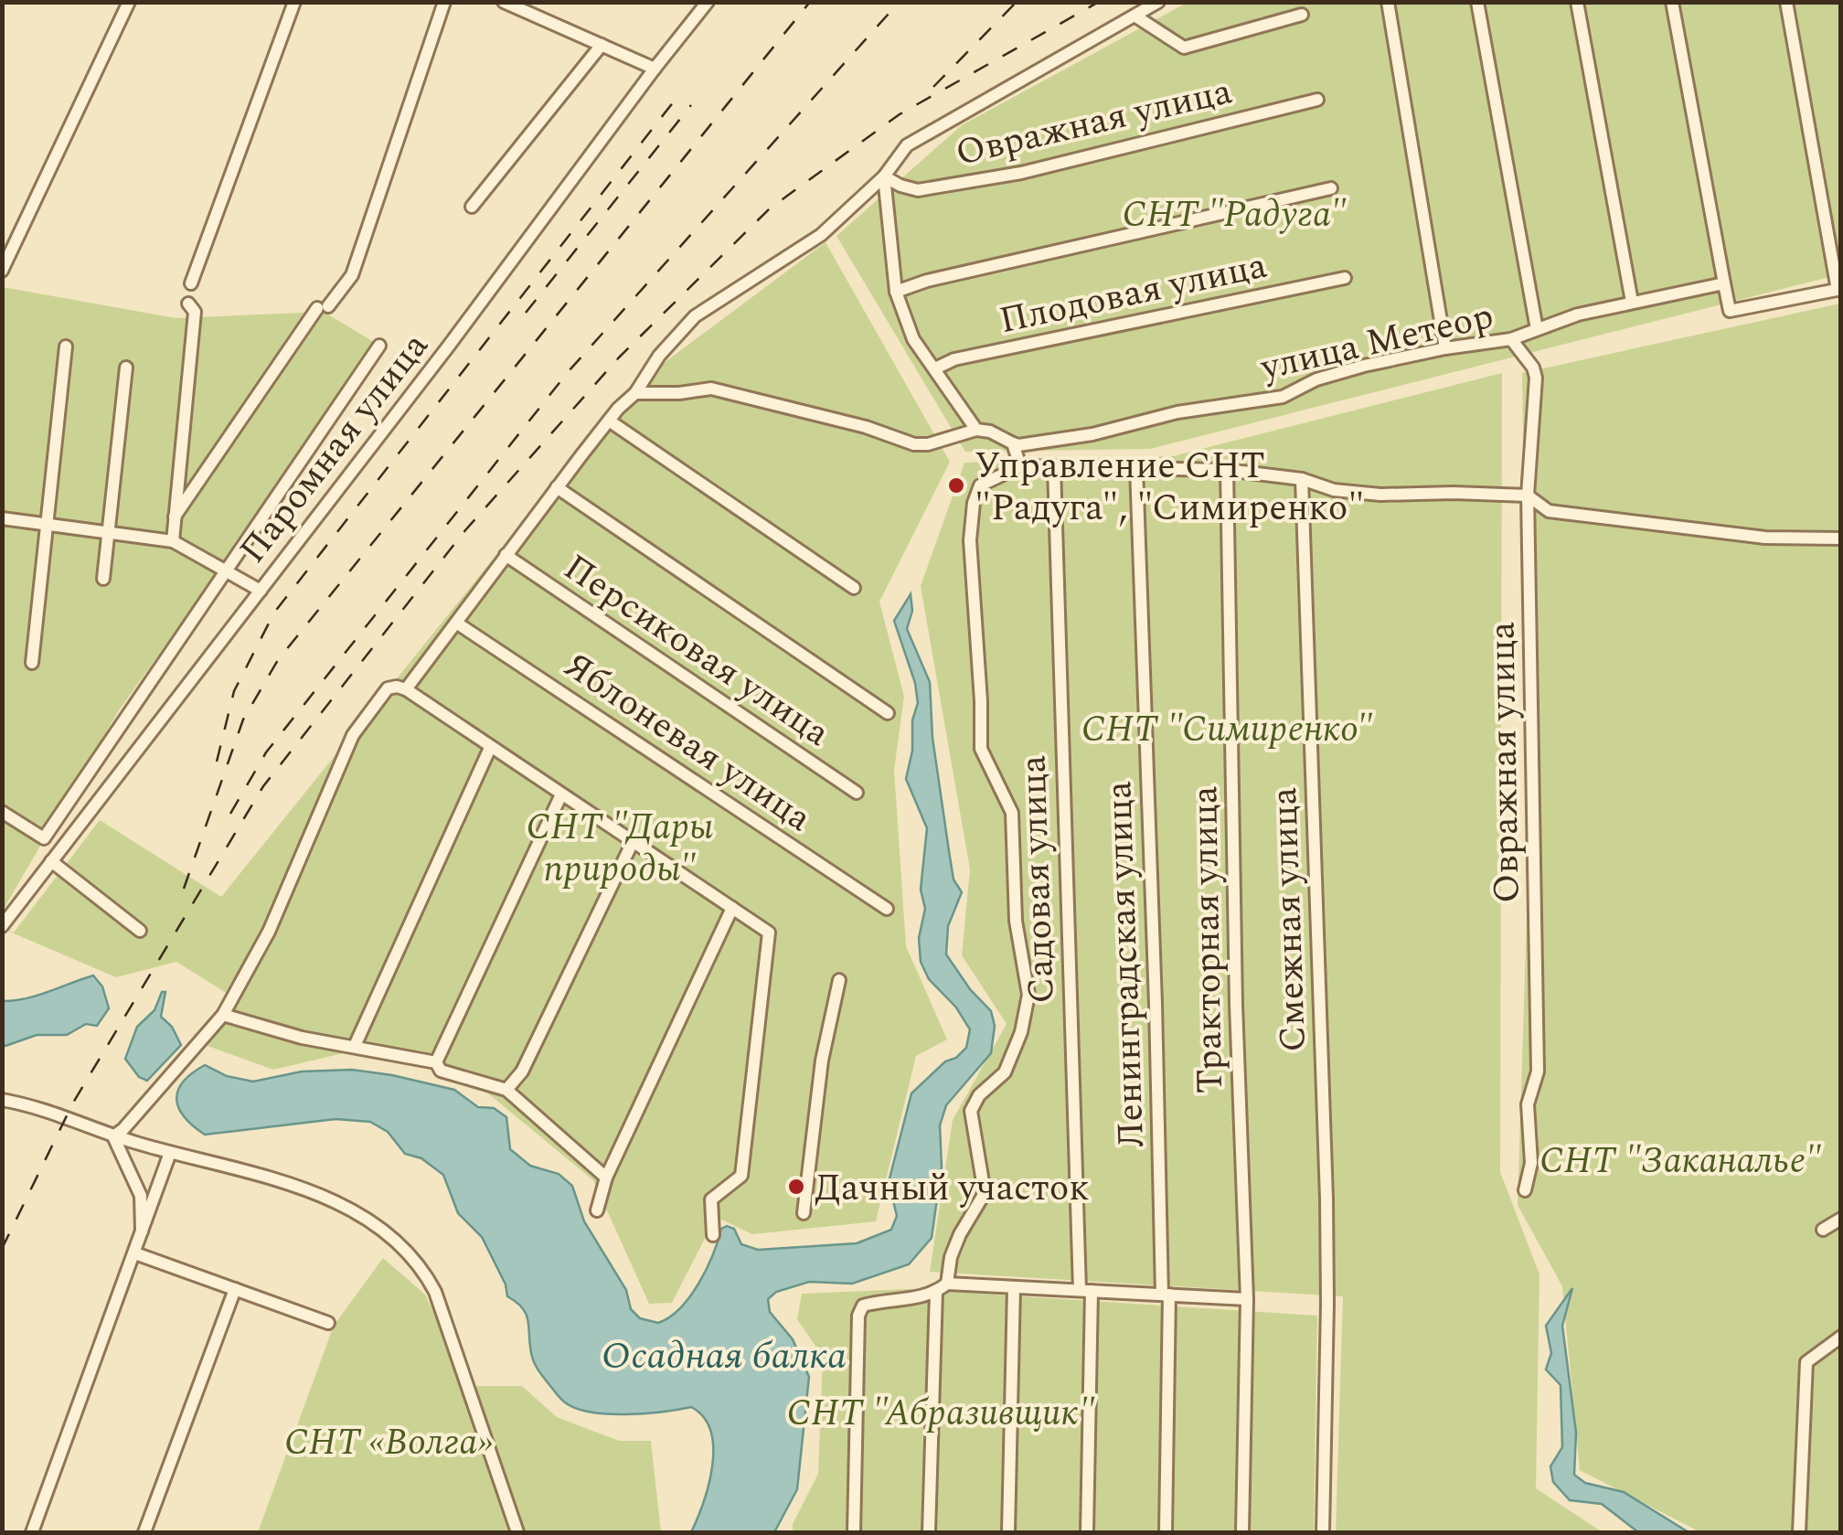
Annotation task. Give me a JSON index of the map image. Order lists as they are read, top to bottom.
{
  "streets": {
    "street": [
      "Овражная улица",
      "Плодовая улица",
      "улица Метеор",
      "Паромная улица",
      "Персиковая улица",
      "Яблоневая улица",
      "Садовая улица",
      "Смежная улица",
      "Тракторная улица",
      "Ленинградская улица"
    ]
  },
  "crossings": [
    ["Овражная улица", "улица Метеор"]
  ],
  "water": ["Осадная балка"],
  "parks": [
    "СНТ \"Радуга\"",
    "СНТ \"Симиренко\"",
    "СНТ \"Дары природы\"",
    "СНТ \"Заканалье\"",
    "СНТ \"Абразивщик\"",
    "СНТ «Волга»"
  ],
  "places": ["Управление СНТ \"Радуга\", \"Симиренко\"", "Дачный участок"]
}
